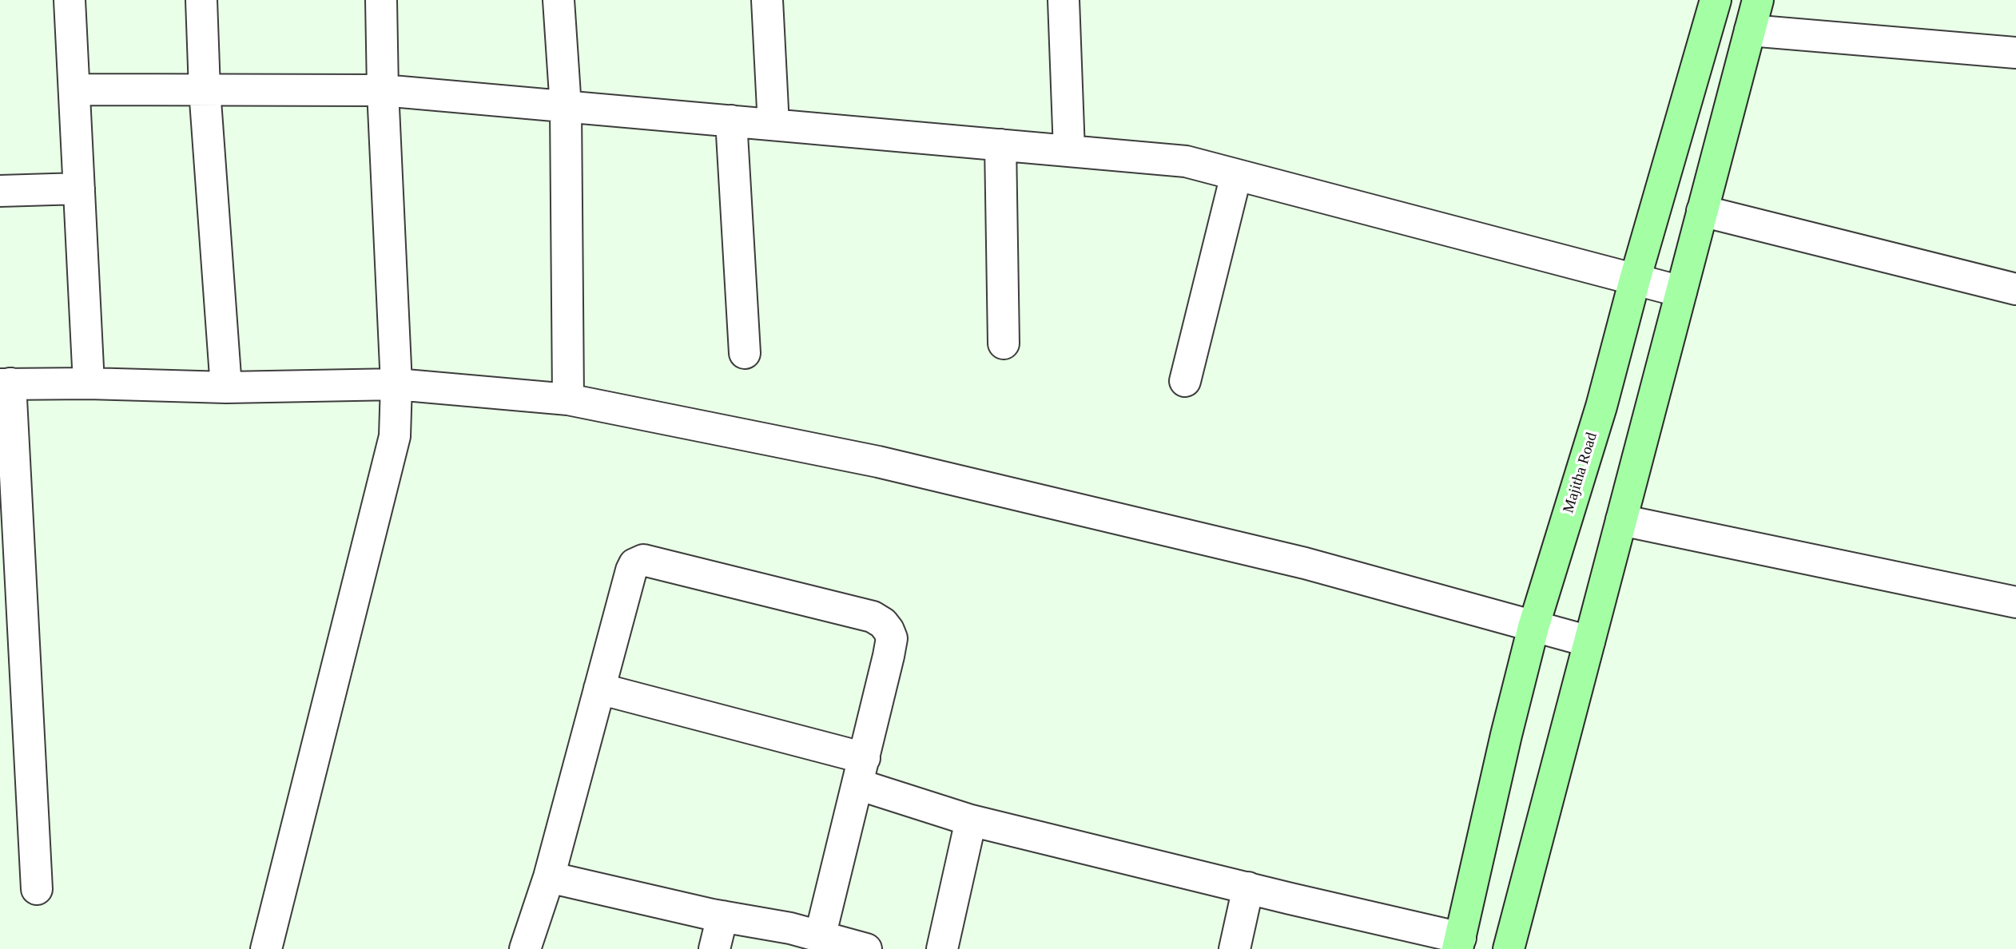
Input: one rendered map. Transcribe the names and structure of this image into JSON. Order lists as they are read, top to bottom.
{
  "streets": {
    "main road": ["Majitha Road"]
  }
}
